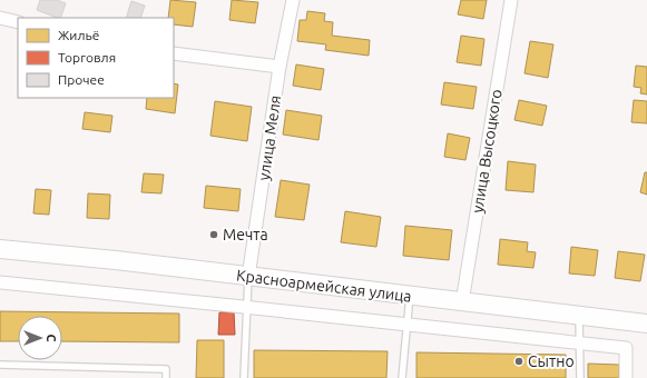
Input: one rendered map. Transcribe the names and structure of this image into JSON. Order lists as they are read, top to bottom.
{
  "streets": {
    "street": ["улица Меля", "улица Высоцкого", "Красноармейская улица"]
  },
  "crossings": [
    ["улица Меля", "Красноармейская улица"],
    ["улица Высоцкого", "Красноармейская улица"]
  ],
  "places": ["Мечта", "Сытно"],
  "legend": ["Жильё", "Торговля", "Прочее"],
  "north": "right"
}
